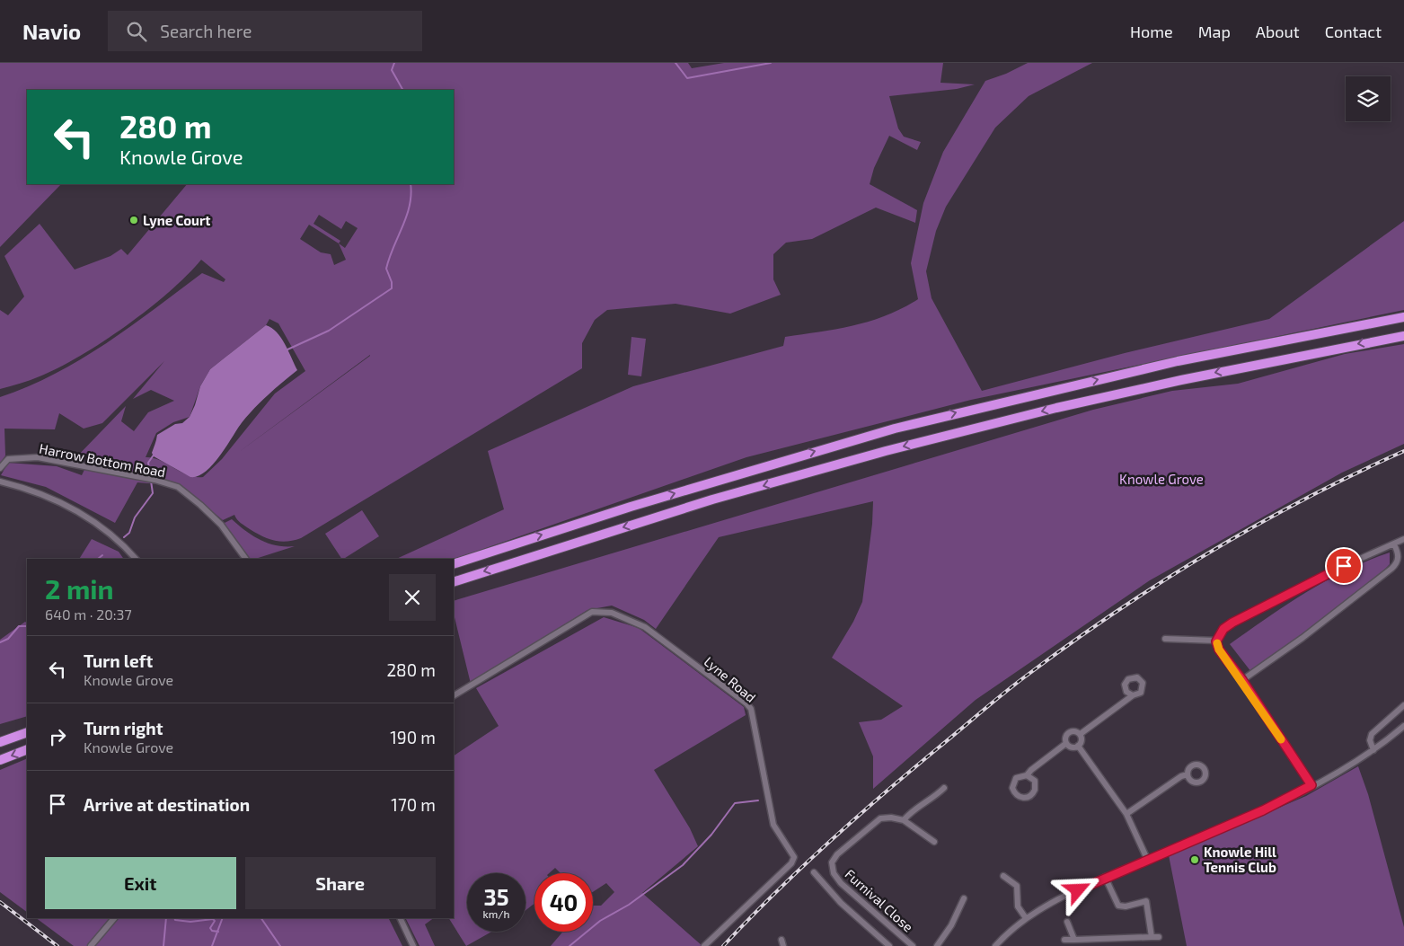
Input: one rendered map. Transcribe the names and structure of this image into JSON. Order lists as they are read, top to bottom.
{
  "streets": {
    "street": ["Harrow Bottom Road", "Lyne Road", "Furnival Close"]
  },
  "parks": ["Knowle Grove"],
  "places": ["Lyne Court", "Knowle Hill Tennis Club"],
  "page": {
    "header": "Navio",
    "search": "Search here",
    "nav": [
      "Home",
      "Map",
      "About",
      "Contact"
    ],
    "turn": ["280 m", "Knowle Grove"],
    "heading": ["2 min", "640 m · 20:37"],
    "list": [
      {
        "name": "Turn left",
        "note": "Knowle Grove",
        "value": "280 m"
      },
      {
        "name": "Turn right",
        "note": "Knowle Grove",
        "value": "190 m"
      },
      {
        "name": "Arrive at destination",
        "value": "170 m"
      }
    ],
    "buttons": ["Exit", "Share"],
    "speed": "35 km/h",
    "limit": "40"
  }
}
